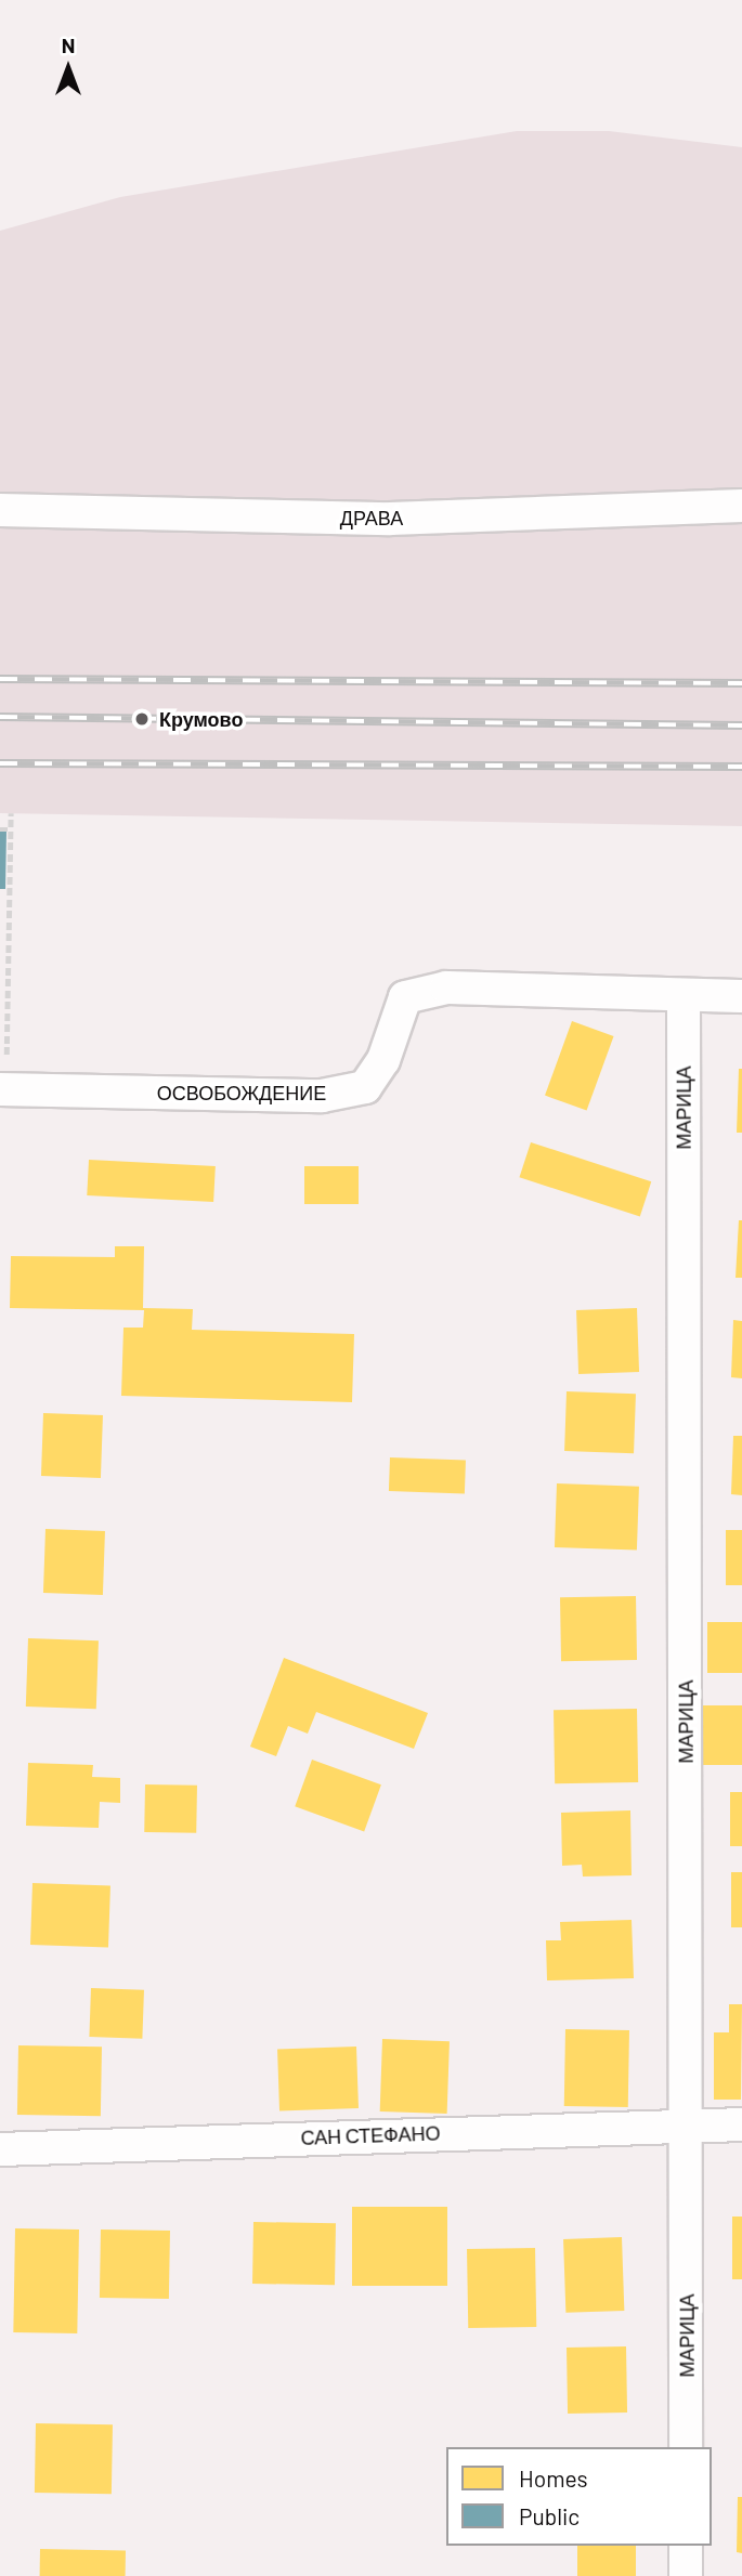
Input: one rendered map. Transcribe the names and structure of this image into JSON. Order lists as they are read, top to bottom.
{
  "streets": {
    "street": [
      "ДРАВА",
      "ОСВОБОЖДЕНИЕ",
      "МАРИЦА",
      "САН СТЕФАНО"
    ]
  },
  "crossings": [
    ["ОСВОБОЖДЕНИЕ", "МАРИЦА"],
    ["МАРИЦА", "САН СТЕФАНО"]
  ],
  "places": ["Крумово"],
  "legend": ["Homes", "Public"],
  "north": "top"
}
